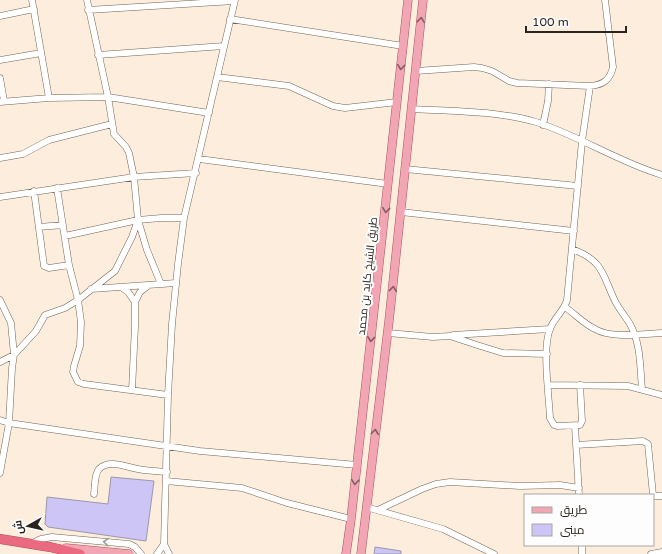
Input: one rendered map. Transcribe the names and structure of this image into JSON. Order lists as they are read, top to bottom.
{
  "streets": {
    "main road": ["طريق الشيخ كايد بن محمد"]
  },
  "legend": ["طريق", "مبنى"],
  "scale_bar": "100 m",
  "north": "left"
}
